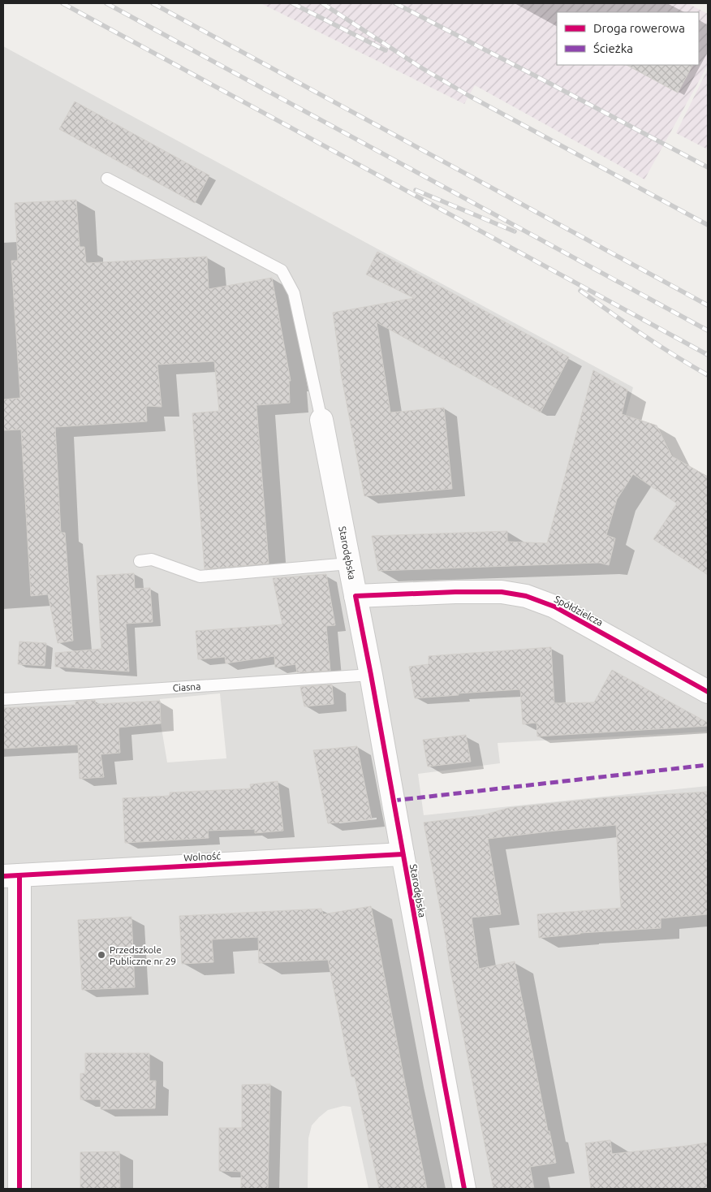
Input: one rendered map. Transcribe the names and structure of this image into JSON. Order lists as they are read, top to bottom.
{
  "streets": {
    "street": ["Starodębska", "Spółdzielcza", "Wolność"],
    "lane": ["Ciasna"]
  },
  "crossings": [
    ["Starodębska", "Spółdzielcza"],
    ["Starodębska", "Ciasna"],
    ["Starodębska", "Wolność"]
  ],
  "places": ["Przedszkole Publiczne nr 29"],
  "legend": ["Droga rowerowa", "Ścieżka"]
}
